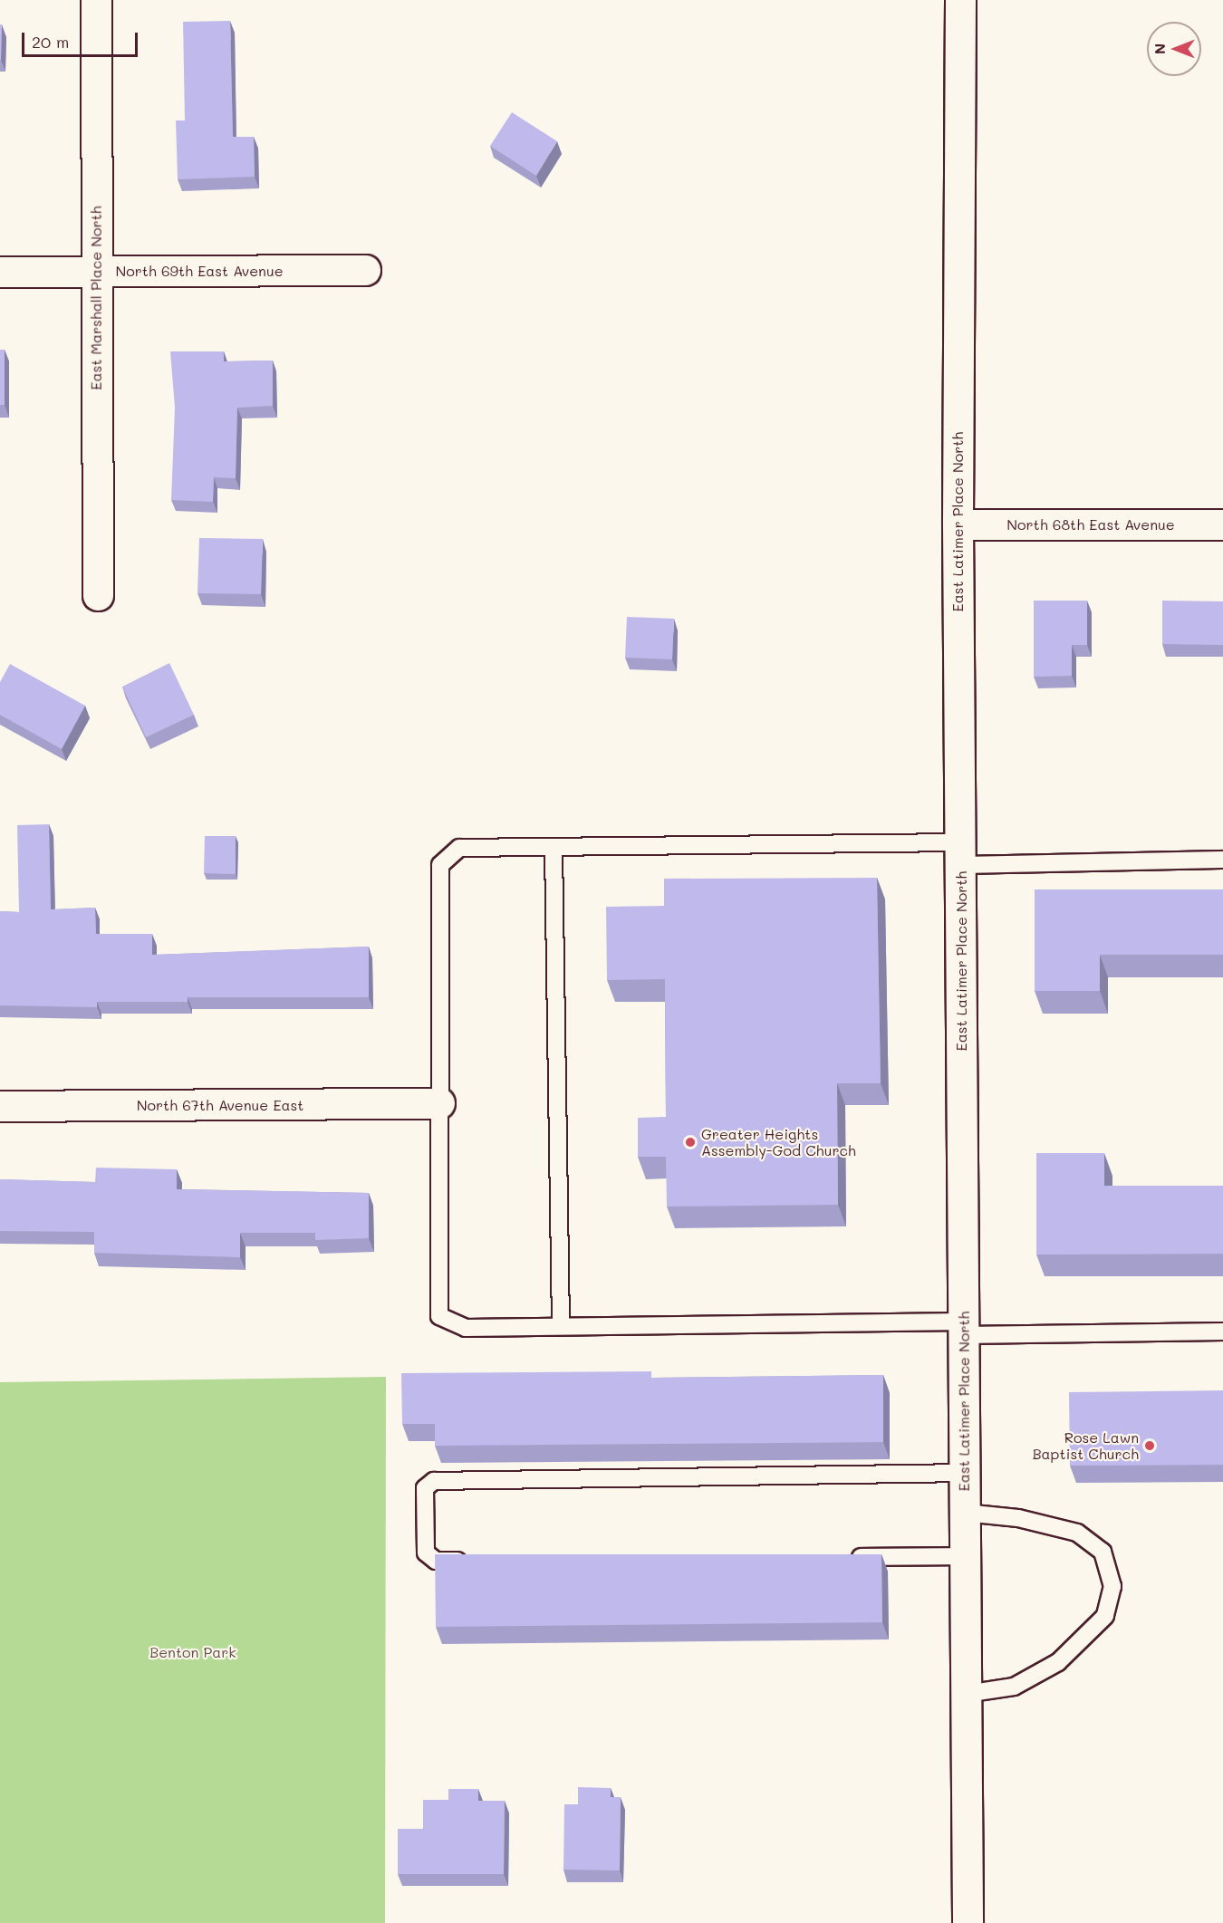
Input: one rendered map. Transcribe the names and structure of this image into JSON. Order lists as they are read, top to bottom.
{
  "streets": {
    "street": [
      "North 69th East Avenue",
      "East Marshall Place North",
      "East Latimer Place North",
      "North 68th East Avenue",
      "North 67th Avenue East"
    ]
  },
  "crossings": [
    ["North 69th East Avenue", "East Marshall Place North"],
    ["East Latimer Place North", "North 68th East Avenue"]
  ],
  "parks": ["Benton Park"],
  "places": ["Greater Heights Assembly-God Church", "Rose Lawn Baptist Church"],
  "scale_bar": "20 m",
  "north": "left"
}
